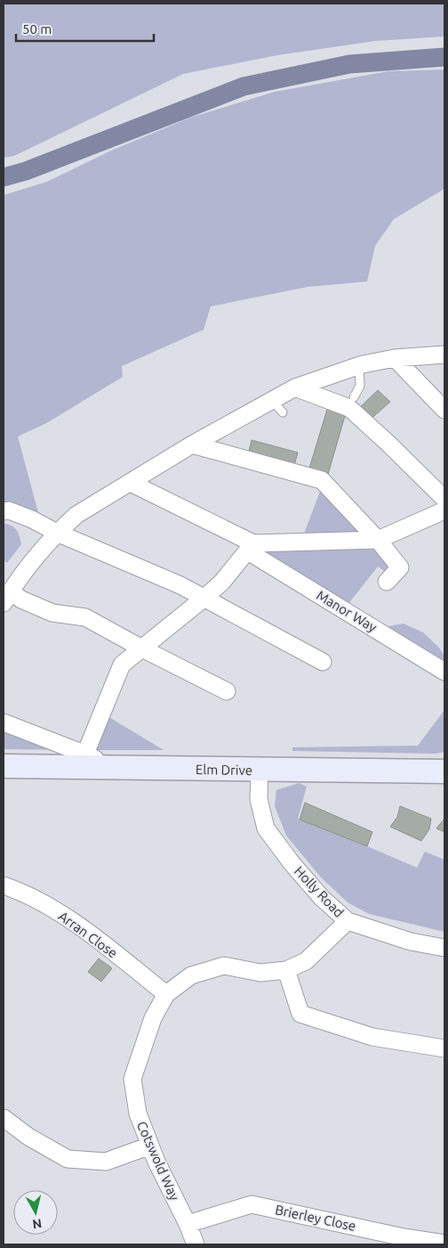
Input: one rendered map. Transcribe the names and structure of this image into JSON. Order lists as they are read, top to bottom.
{
  "streets": {
    "street": [
      "Manor Way",
      "Elm Drive",
      "Holly Road",
      "Arran Close",
      "Cotswold Way",
      "Brierley Close"
    ]
  },
  "crossings": [
    ["Elm Drive", "Holly Road"],
    ["Holly Road", "Cotswold Way"],
    ["Arran Close", "Cotswold Way"],
    ["Cotswold Way", "Brierley Close"]
  ],
  "scale_bar": "50 m",
  "north": "bottom"
}
